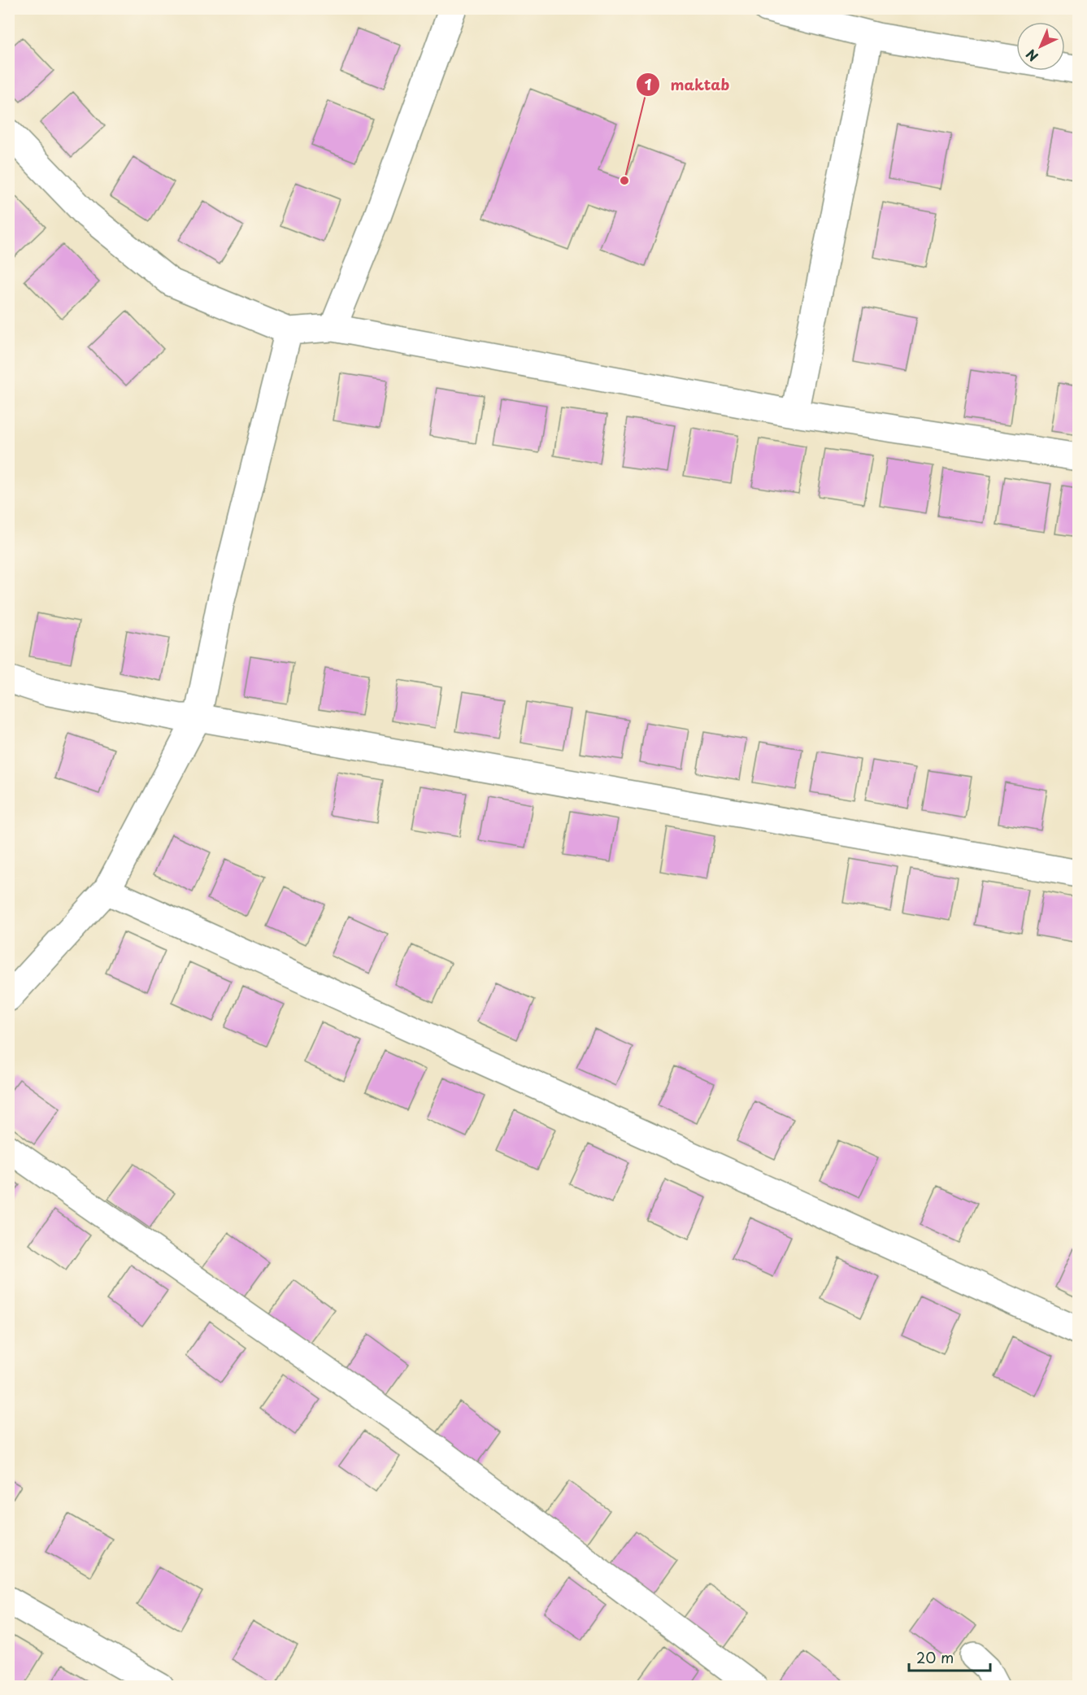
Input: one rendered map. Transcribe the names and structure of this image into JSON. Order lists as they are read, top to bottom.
{
  "places": ["maktab"],
  "scale_bar": "20 m",
  "north": "bottom left"
}
